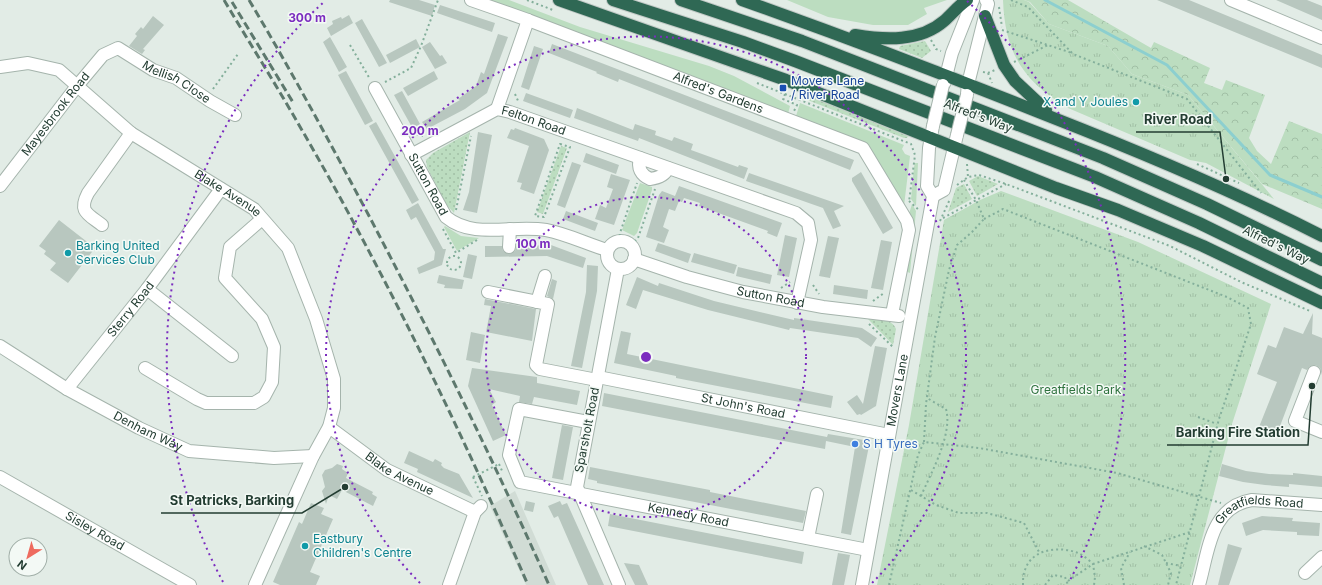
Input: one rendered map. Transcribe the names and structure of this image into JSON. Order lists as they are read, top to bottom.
{
  "streets": {
    "highway": ["Alfred's Way"],
    "street": [
      "Mellish Close",
      "Alfred's Gardens",
      "Mayesbrook Road",
      "Felton Road",
      "Sutton Road",
      "Blake Avenue",
      "Sterry Road",
      "Movers Lane",
      "St John's Road",
      "Sparsholt Road",
      "Denham Way",
      "Kennedy Road",
      "Greatfields Road",
      "Sisley Road"
    ]
  },
  "crossings": [
    ["Mellish Close", "Mayesbrook Road"],
    ["Alfred's Gardens", "Sutton Road"],
    ["Mayesbrook Road", "Blake Avenue"],
    ["Felton Road", "Sutton Road"],
    ["Sutton Road", "Movers Lane"],
    ["Sutton Road", "Sparsholt Road"],
    ["Blake Avenue", "Sterry Road"],
    ["Blake Avenue", "Denham Way"],
    ["Sterry Road", "Denham Way"],
    ["Movers Lane", "St John's Road"],
    ["Movers Lane", "Kennedy Road"],
    ["St John's Road", "Sparsholt Road"],
    ["Sparsholt Road", "Kennedy Road"]
  ],
  "parks": ["Greatfields Park"],
  "places": {
    "transit": ["Movers Lane / River Road"],
    "other": [
      "X and Y Joules",
      "River Road",
      "Barking United Services Club",
      "Barking Fire Station",
      "S H Tyres",
      "St Patricks, Barking",
      "Eastbury Children's Centre"
    ]
  },
  "north": "bottom left",
  "rings": ["300 m", "200 m", "100 m"]
}
